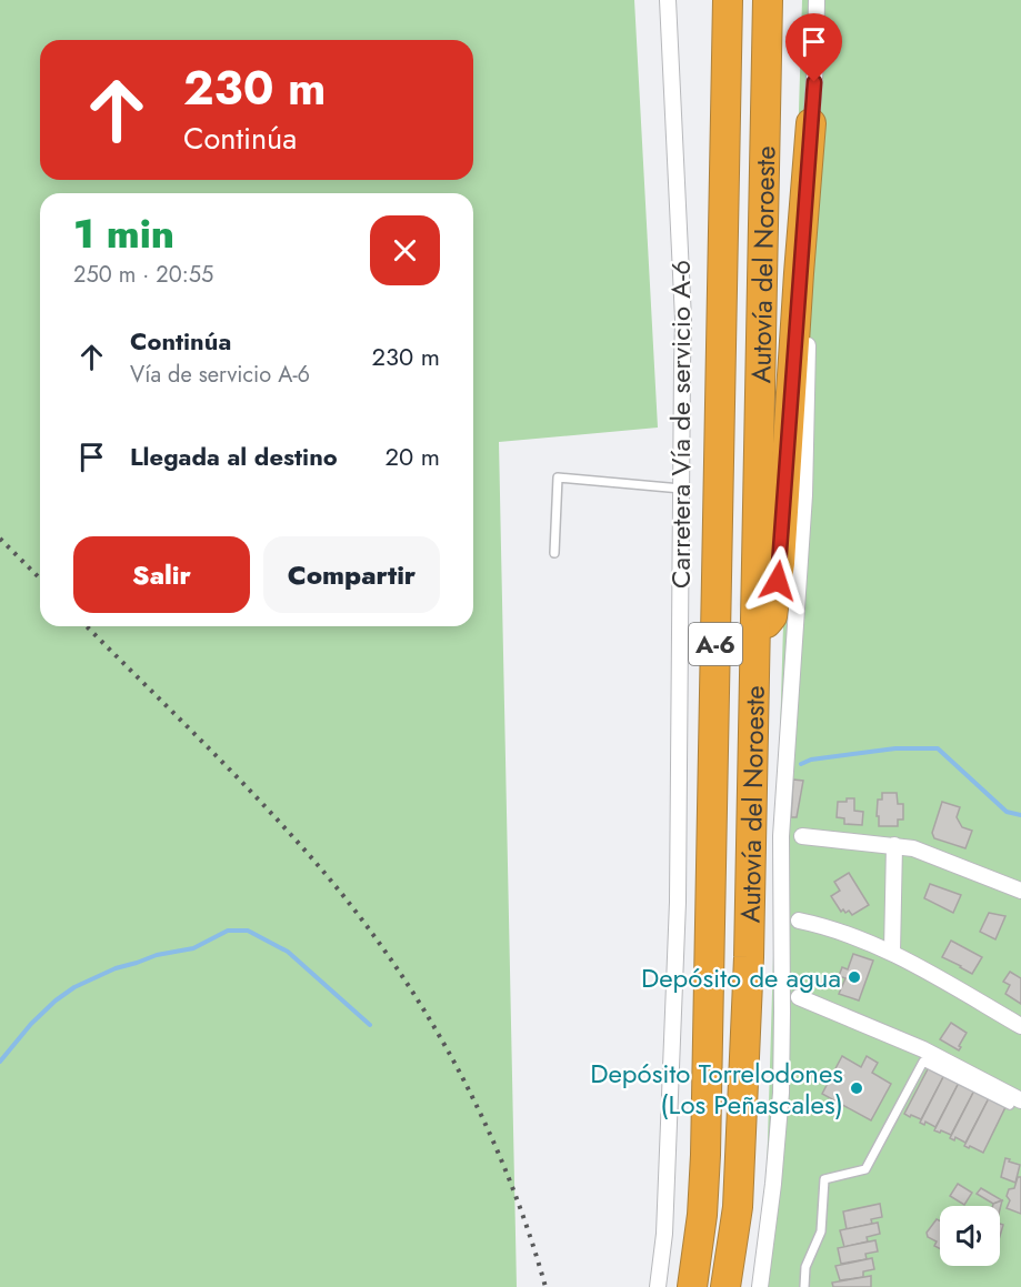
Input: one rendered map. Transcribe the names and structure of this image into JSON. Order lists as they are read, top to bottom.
{
  "streets": {
    "highway": ["Autovía del Noroeste", "A-6"],
    "street": ["Carretera Vía de servicio A-6"]
  },
  "places": ["Depósito de agua", "Depósito Torrelodones (Los Peñascales)"],
  "page": {
    "turn": ["230 m", "Continúa"],
    "heading": ["1 min", "250 m · 20:55"],
    "list": [
      {
        "name": "Continúa",
        "note": "Vía de servicio A-6",
        "value": "230 m"
      },
      {
        "name": "Llegada al destino",
        "value": "20 m"
      }
    ],
    "buttons": ["Salir", "Compartir"]
  }
}
